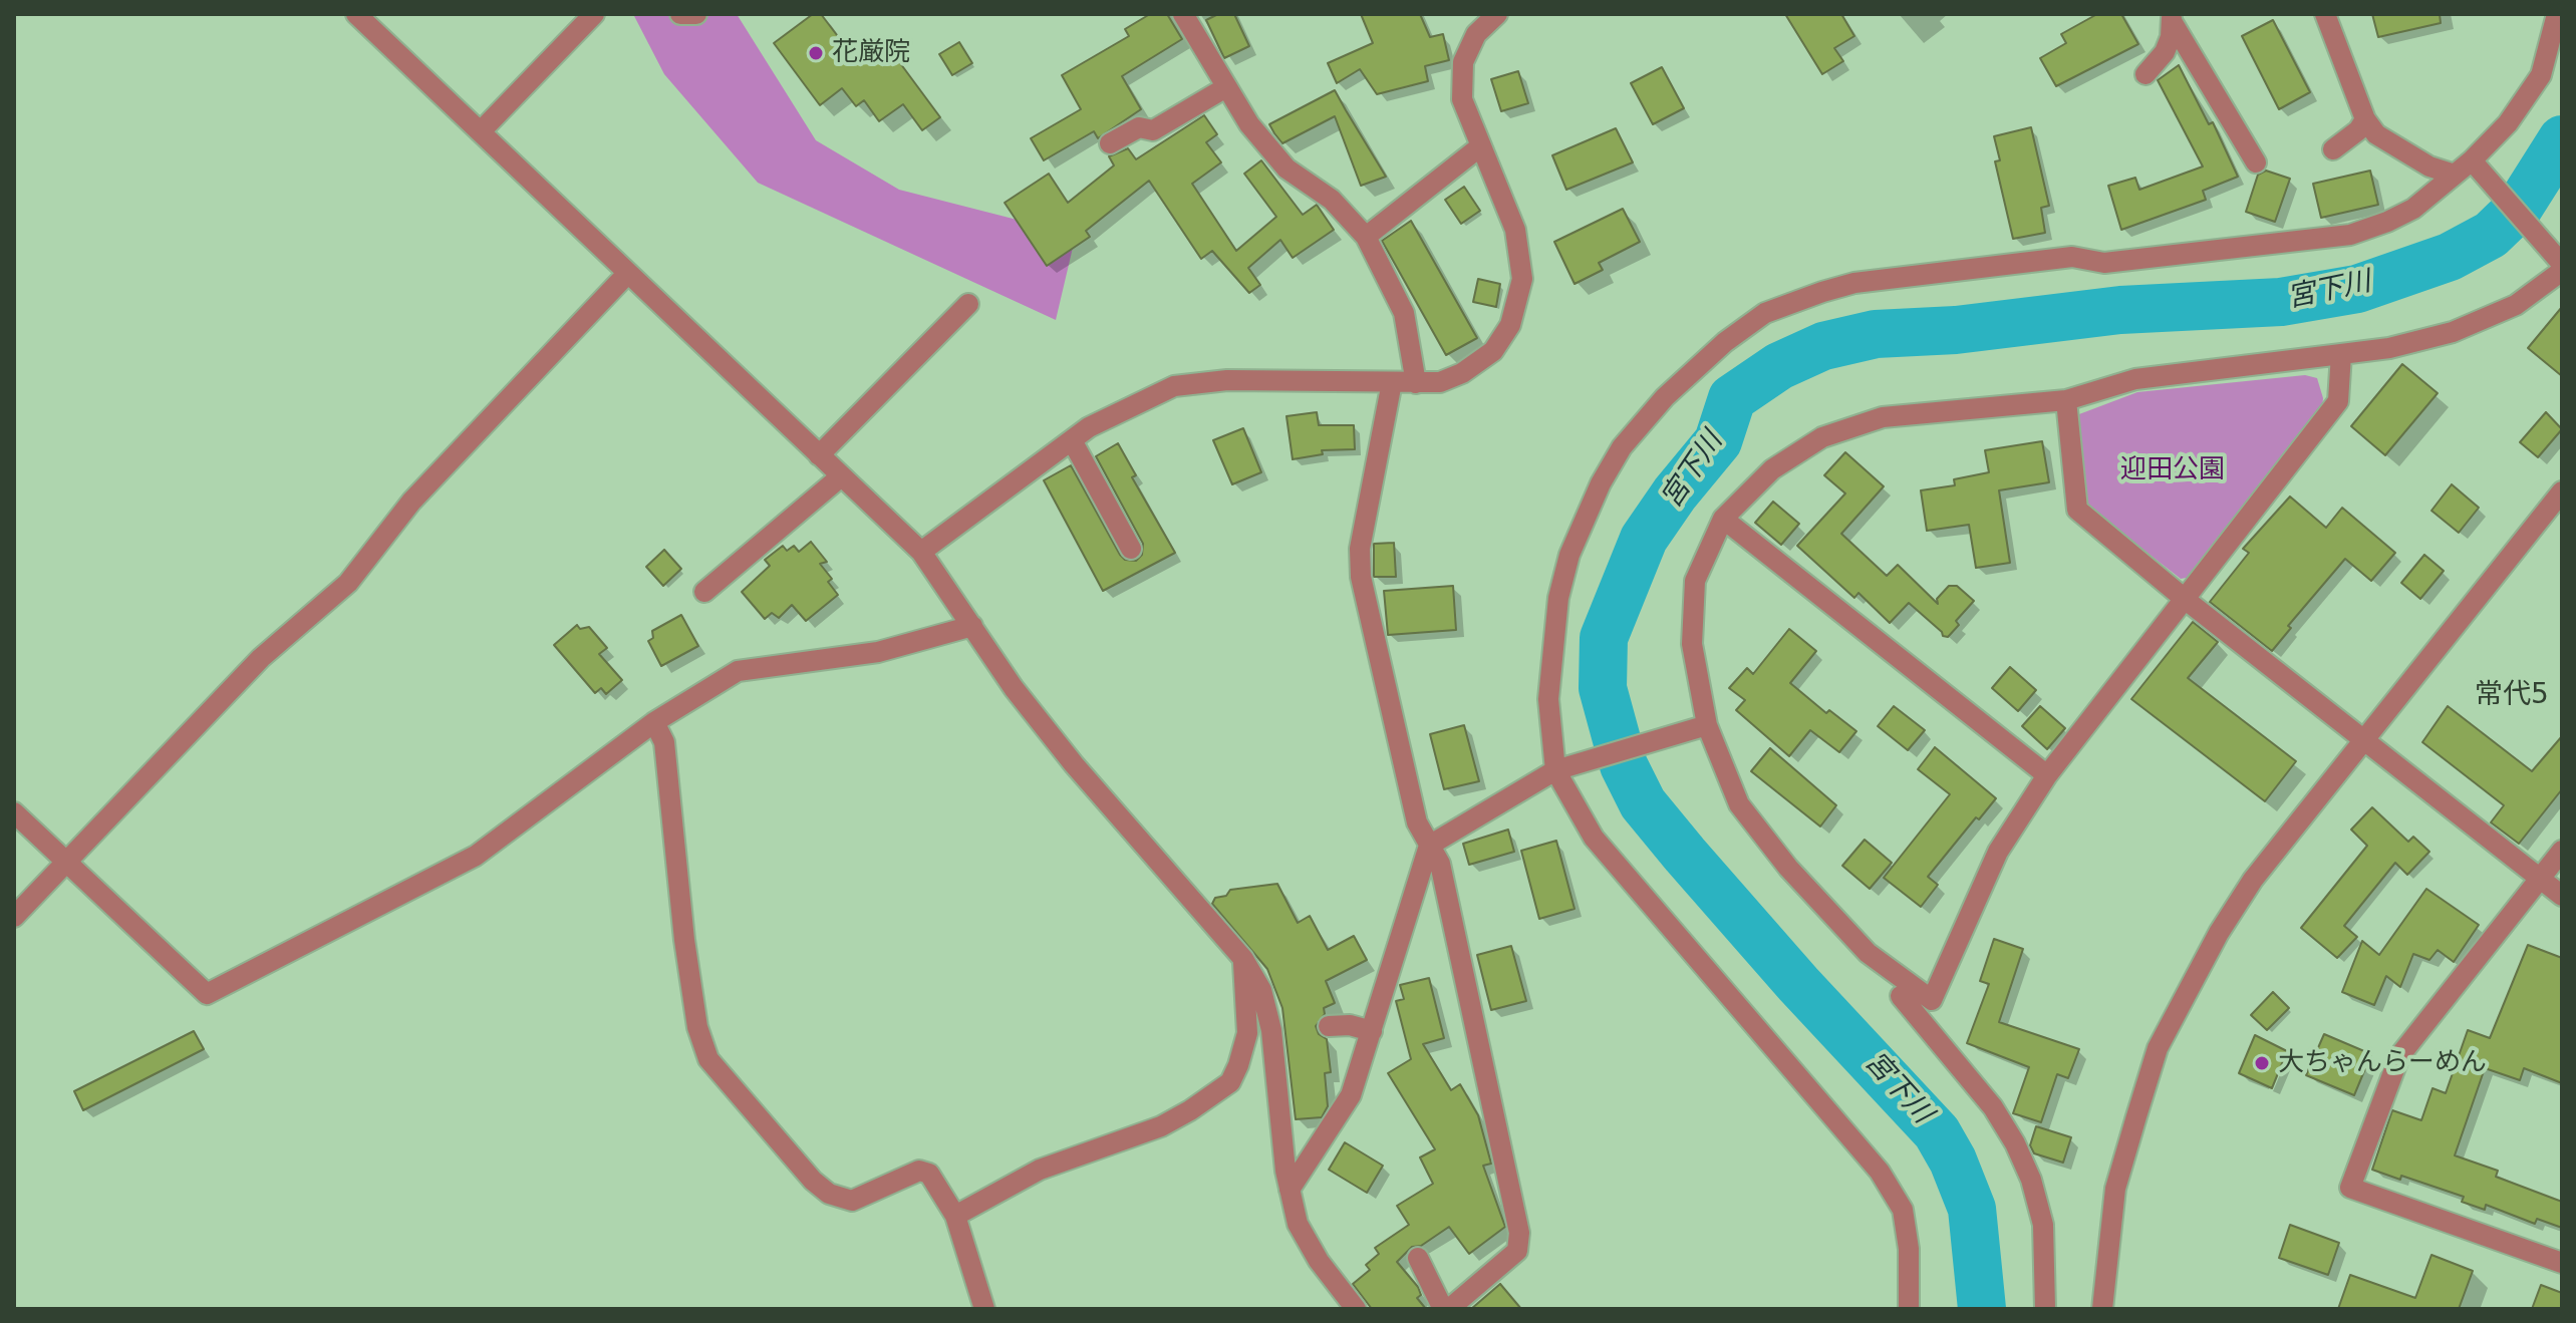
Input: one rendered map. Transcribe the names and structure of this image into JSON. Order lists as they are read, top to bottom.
{
  "districts": ["常代5"],
  "water": ["宮下川"],
  "parks": ["迎田公園"],
  "places": ["花厳院", "大ちゃんらーめん"]
}
